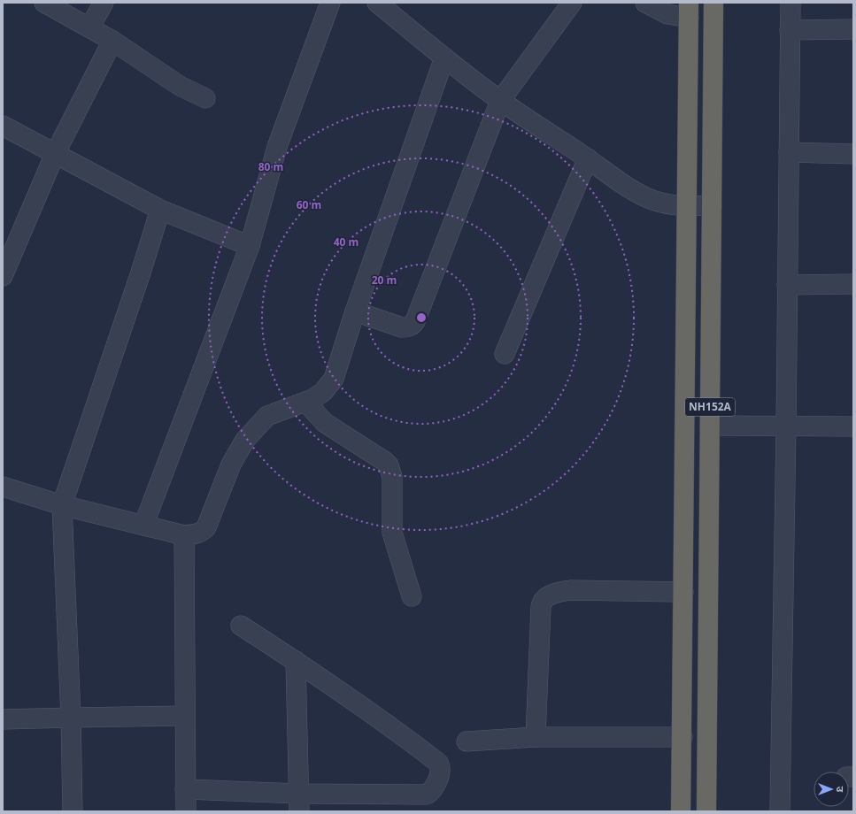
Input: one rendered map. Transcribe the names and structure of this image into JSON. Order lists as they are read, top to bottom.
{
  "streets": {
    "highway": ["NH152A"]
  },
  "north": "right",
  "rings": [
    "80 m",
    "60 m",
    "40 m",
    "20 m"
  ]
}
